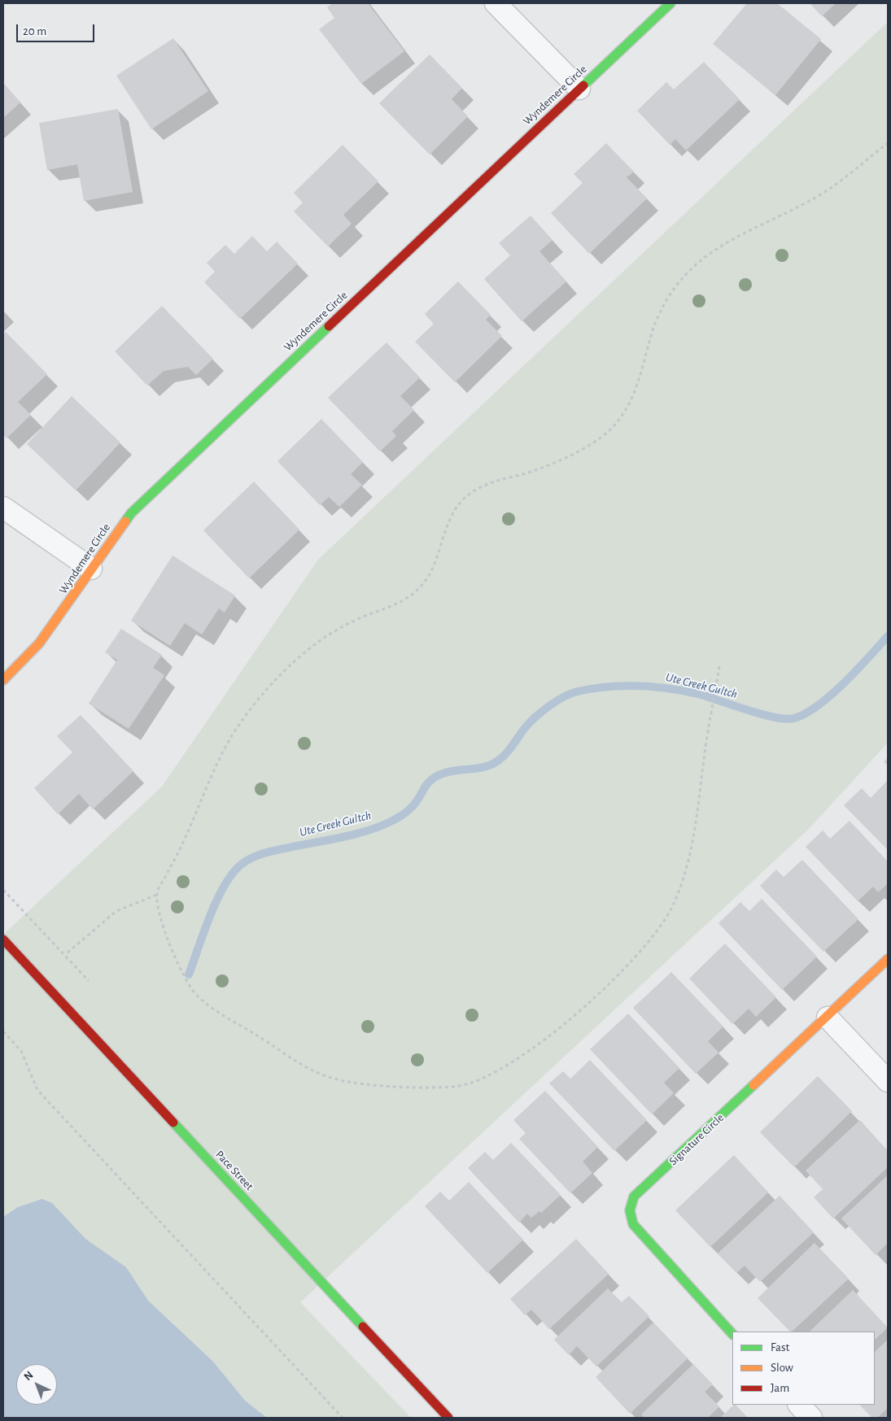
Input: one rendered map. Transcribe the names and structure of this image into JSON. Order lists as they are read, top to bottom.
{
  "streets": {
    "street": ["Wyndemere Circle", "Signature Circle", "Pace Street"]
  },
  "water": ["Ute Creek Gultch"],
  "legend": ["Fast", "Slow", "Jam"],
  "scale_bar": "20 m",
  "north": "top left"
}
